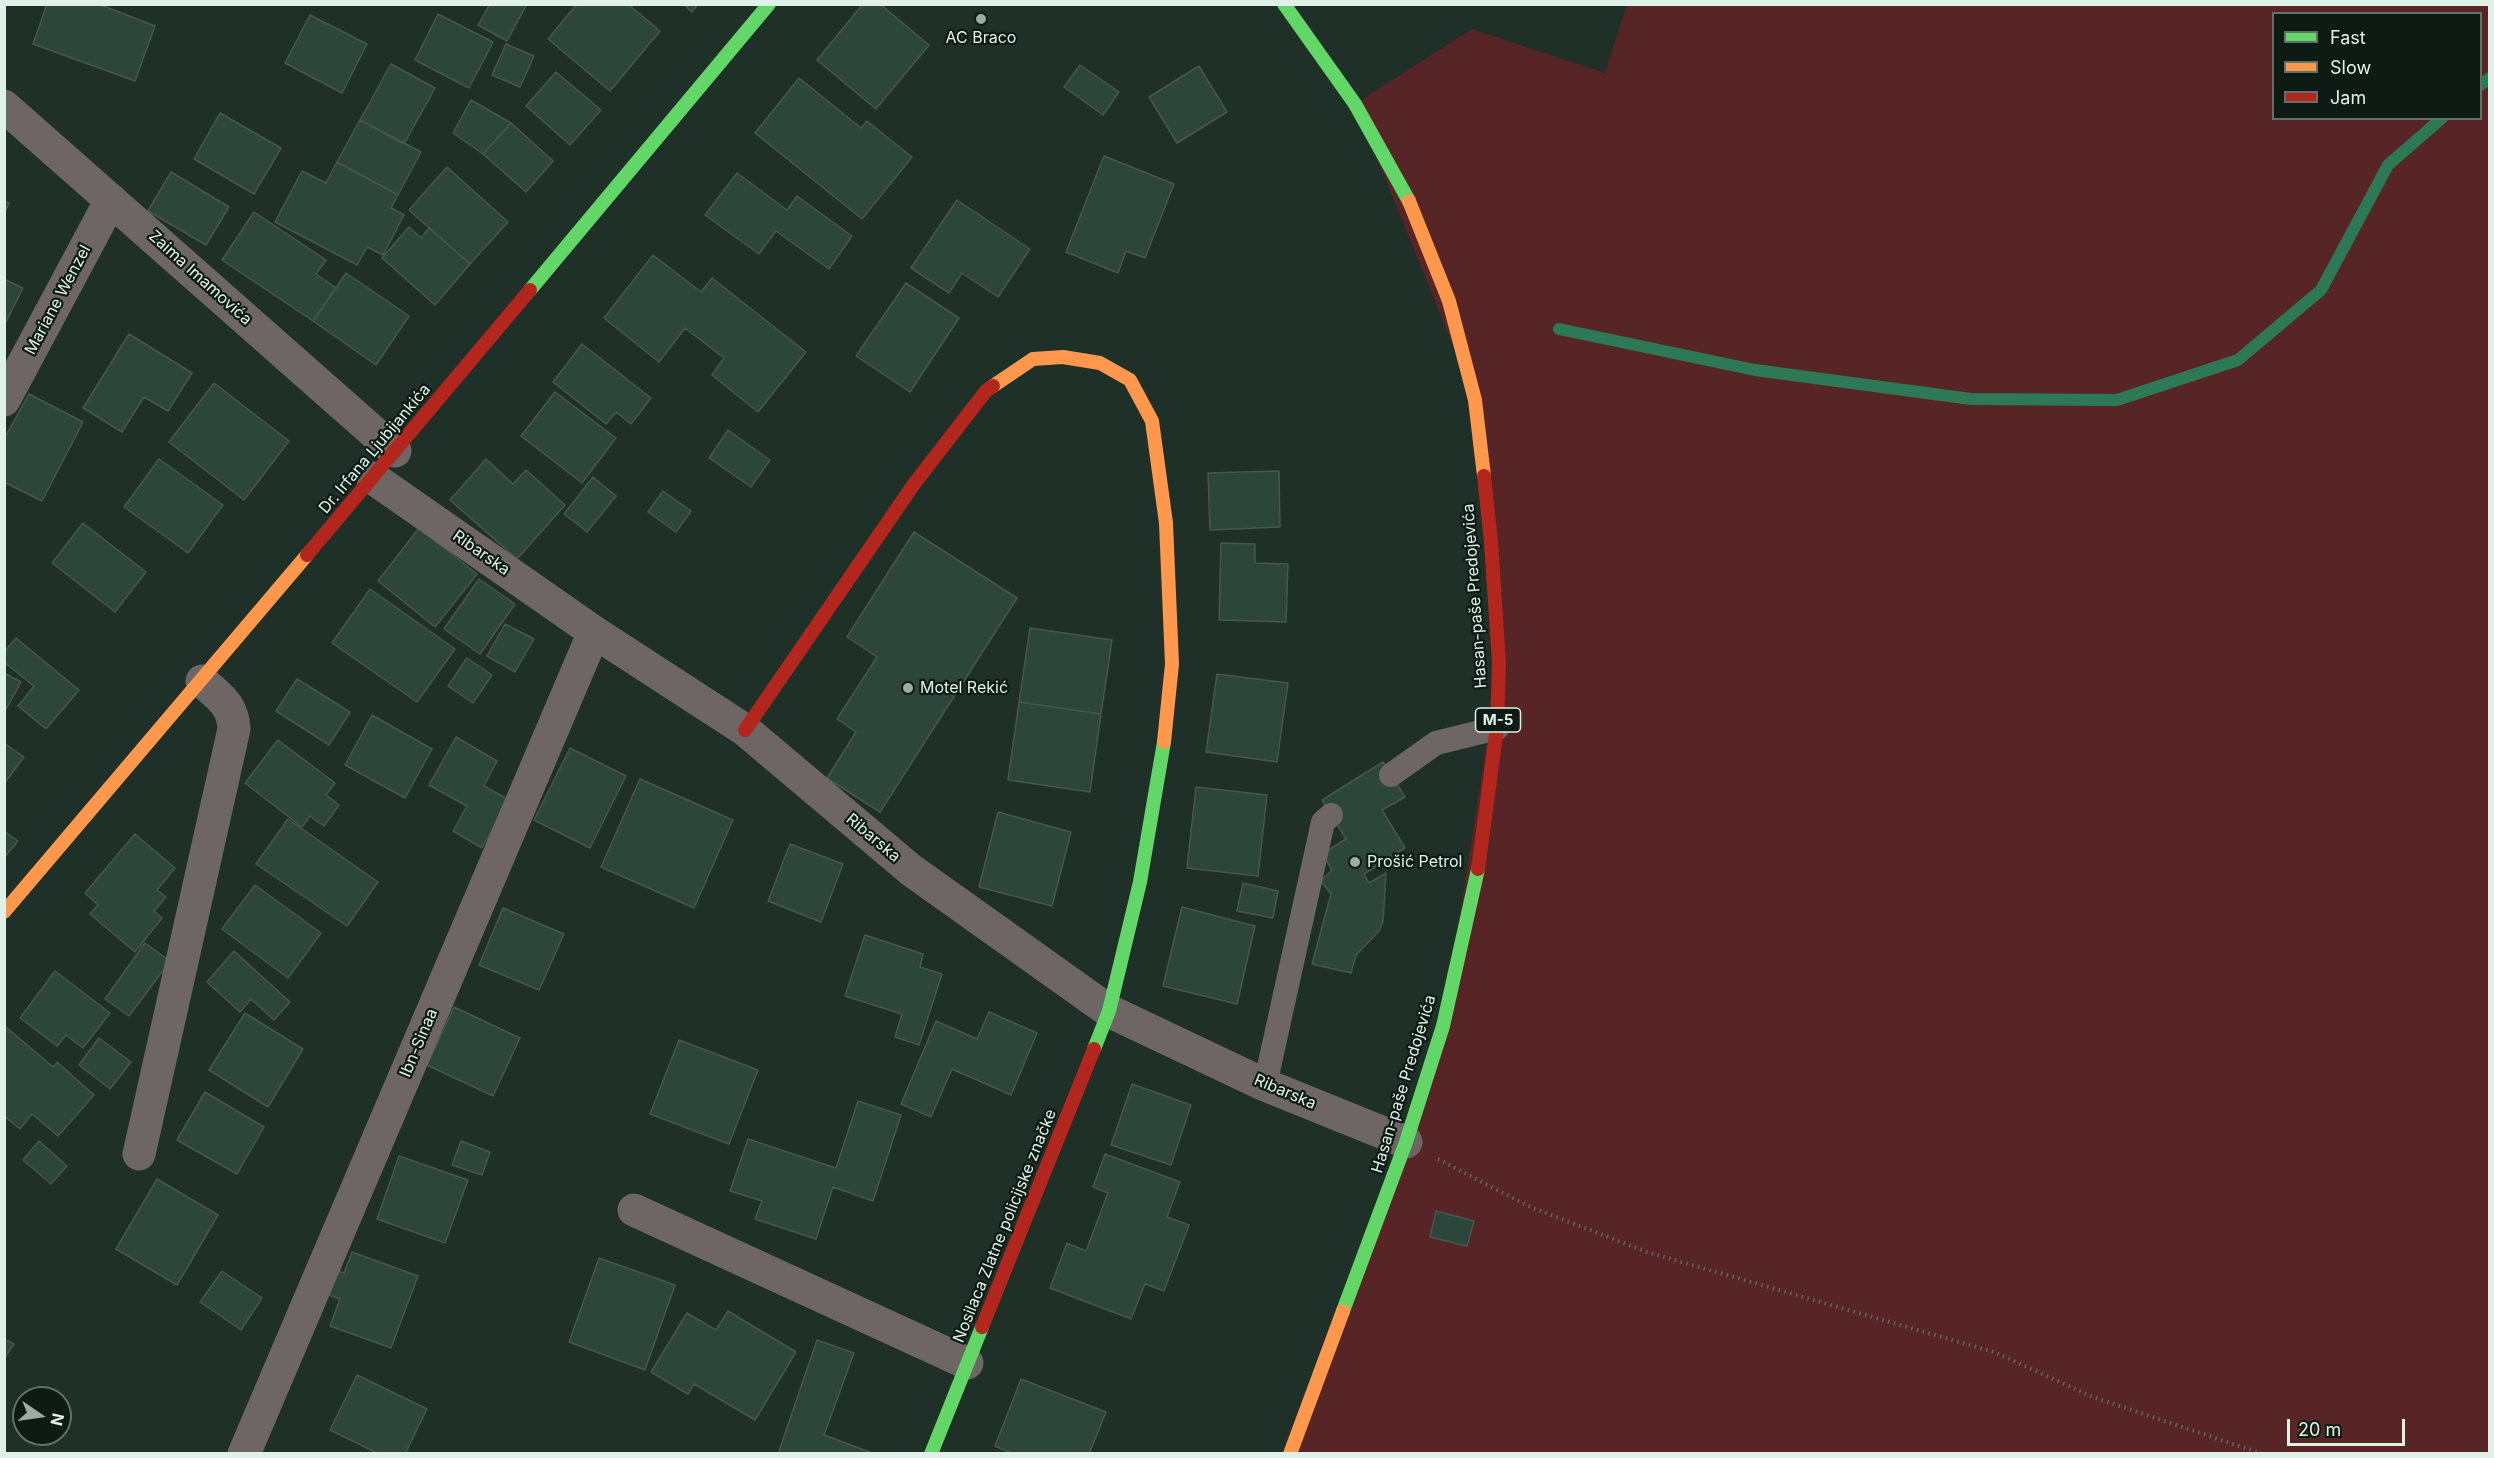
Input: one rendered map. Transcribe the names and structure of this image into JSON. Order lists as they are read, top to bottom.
{
  "streets": {
    "main road": [
      "Dr. Irfana Ljubijankića",
      "Hasan-paše Predojevića",
      "M-5",
      "Nosilaca Zlatne policijske značke"
    ],
    "street": [
      "Zaima Imamovića",
      "Mariane Wenzel",
      "Ribarska",
      "Ibn-Sinaa"
    ]
  },
  "crossings": [
    ["Zaima Imamovića", "Mariane Wenzel"],
    ["Zaima Imamovića", "Dr. Irfana Ljubijankića"],
    ["Dr. Irfana Ljubijankića", "Ribarska"],
    ["Ribarska", "Hasan-paše Predojevića"],
    ["Ribarska", "Ibn-Sinaa"],
    ["Ribarska", "Nosilaca Zlatne policijske značke"]
  ],
  "places": ["AC Braco", "Motel Rekić", "Prošić Petrol"],
  "legend": ["Fast", "Slow", "Jam"],
  "scale_bar": "20 m",
  "north": "right"
}
